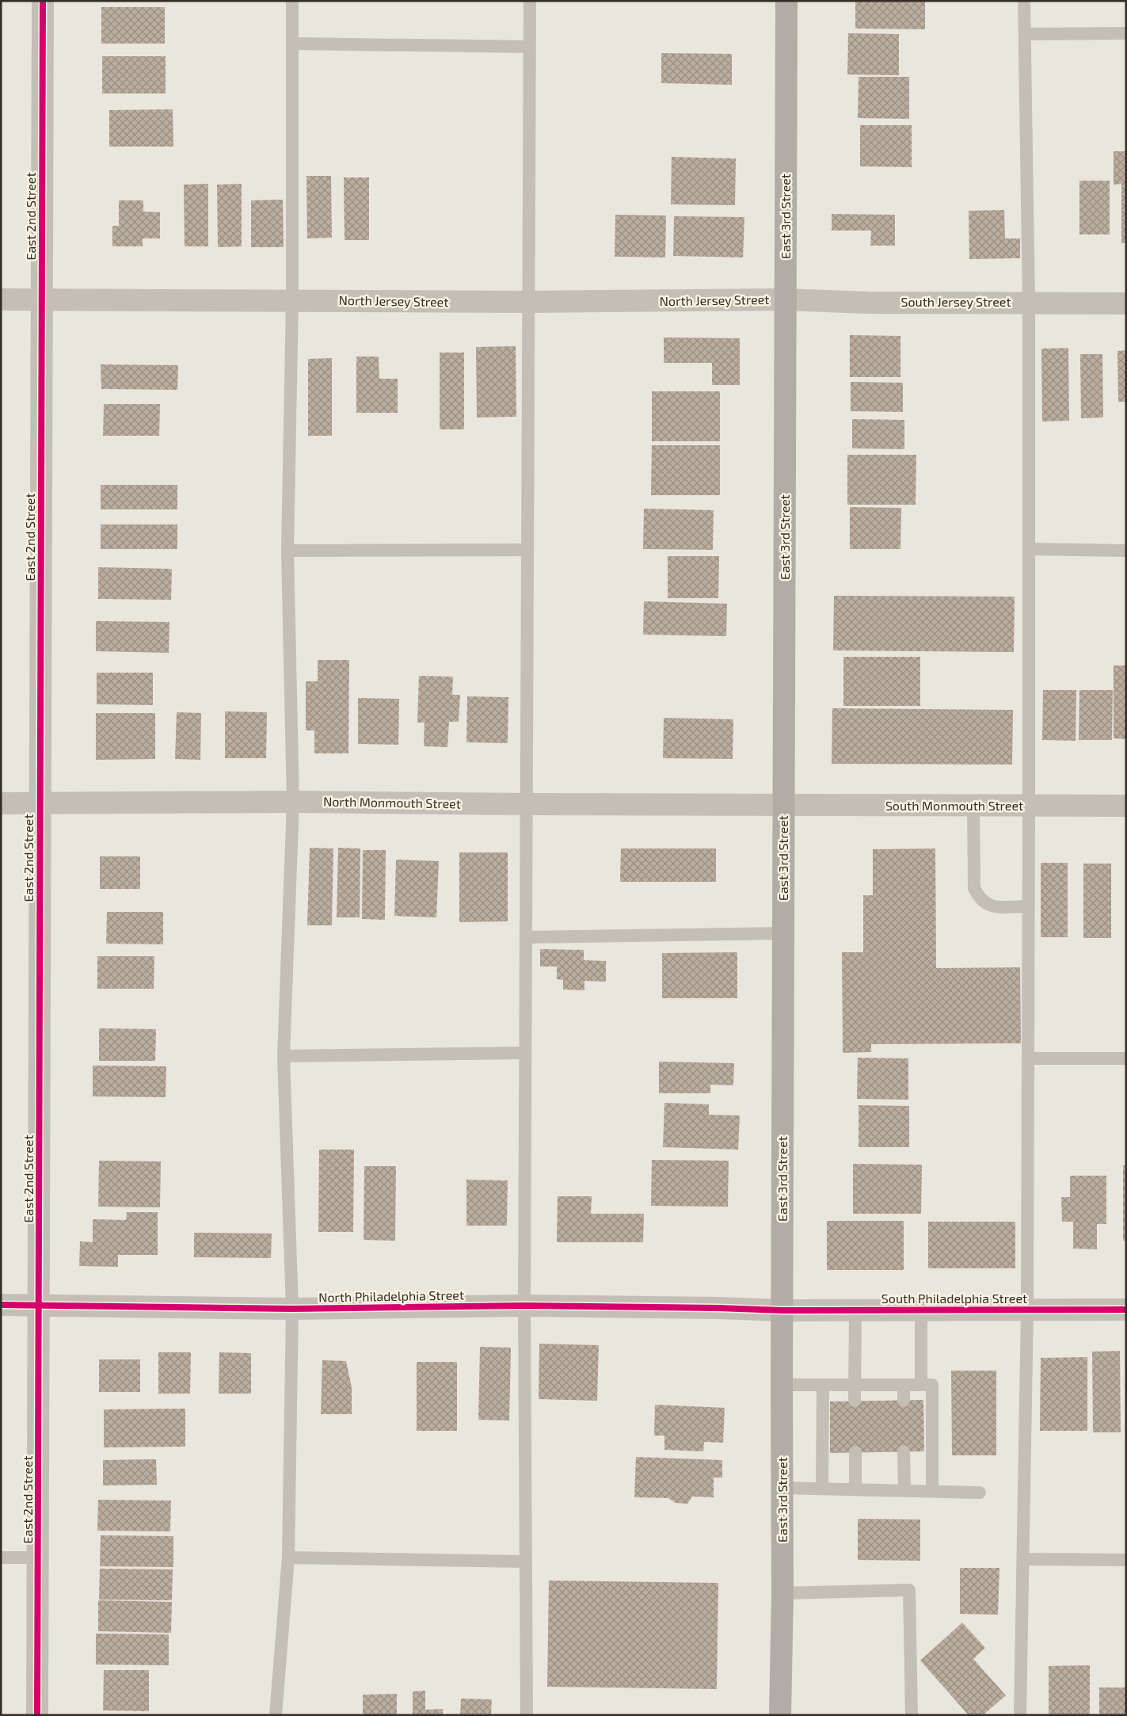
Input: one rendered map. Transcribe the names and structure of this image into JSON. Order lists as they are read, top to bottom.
{
  "streets": {
    "main road": ["East 3rd Street"],
    "street": [
      "East 2nd Street",
      "North Jersey Street",
      "South Jersey Street",
      "North Monmouth Street",
      "South Monmouth Street",
      "North Philadelphia Street",
      "South Philadelphia Street"
    ]
  },
  "crossings": [
    ["East 2nd Street", "North Jersey Street"],
    ["East 2nd Street", "North Monmouth Street"],
    ["East 2nd Street", "North Philadelphia Street"],
    ["East 3rd Street", "North Jersey Street"],
    ["East 3rd Street", "South Jersey Street"],
    ["East 3rd Street", "North Monmouth Street"],
    ["East 3rd Street", "South Monmouth Street"],
    ["East 3rd Street", "North Philadelphia Street"],
    ["East 3rd Street", "South Philadelphia Street"],
    ["North Jersey Street", "South Jersey Street"],
    ["North Monmouth Street", "South Monmouth Street"],
    ["North Philadelphia Street", "South Philadelphia Street"]
  ]
}
